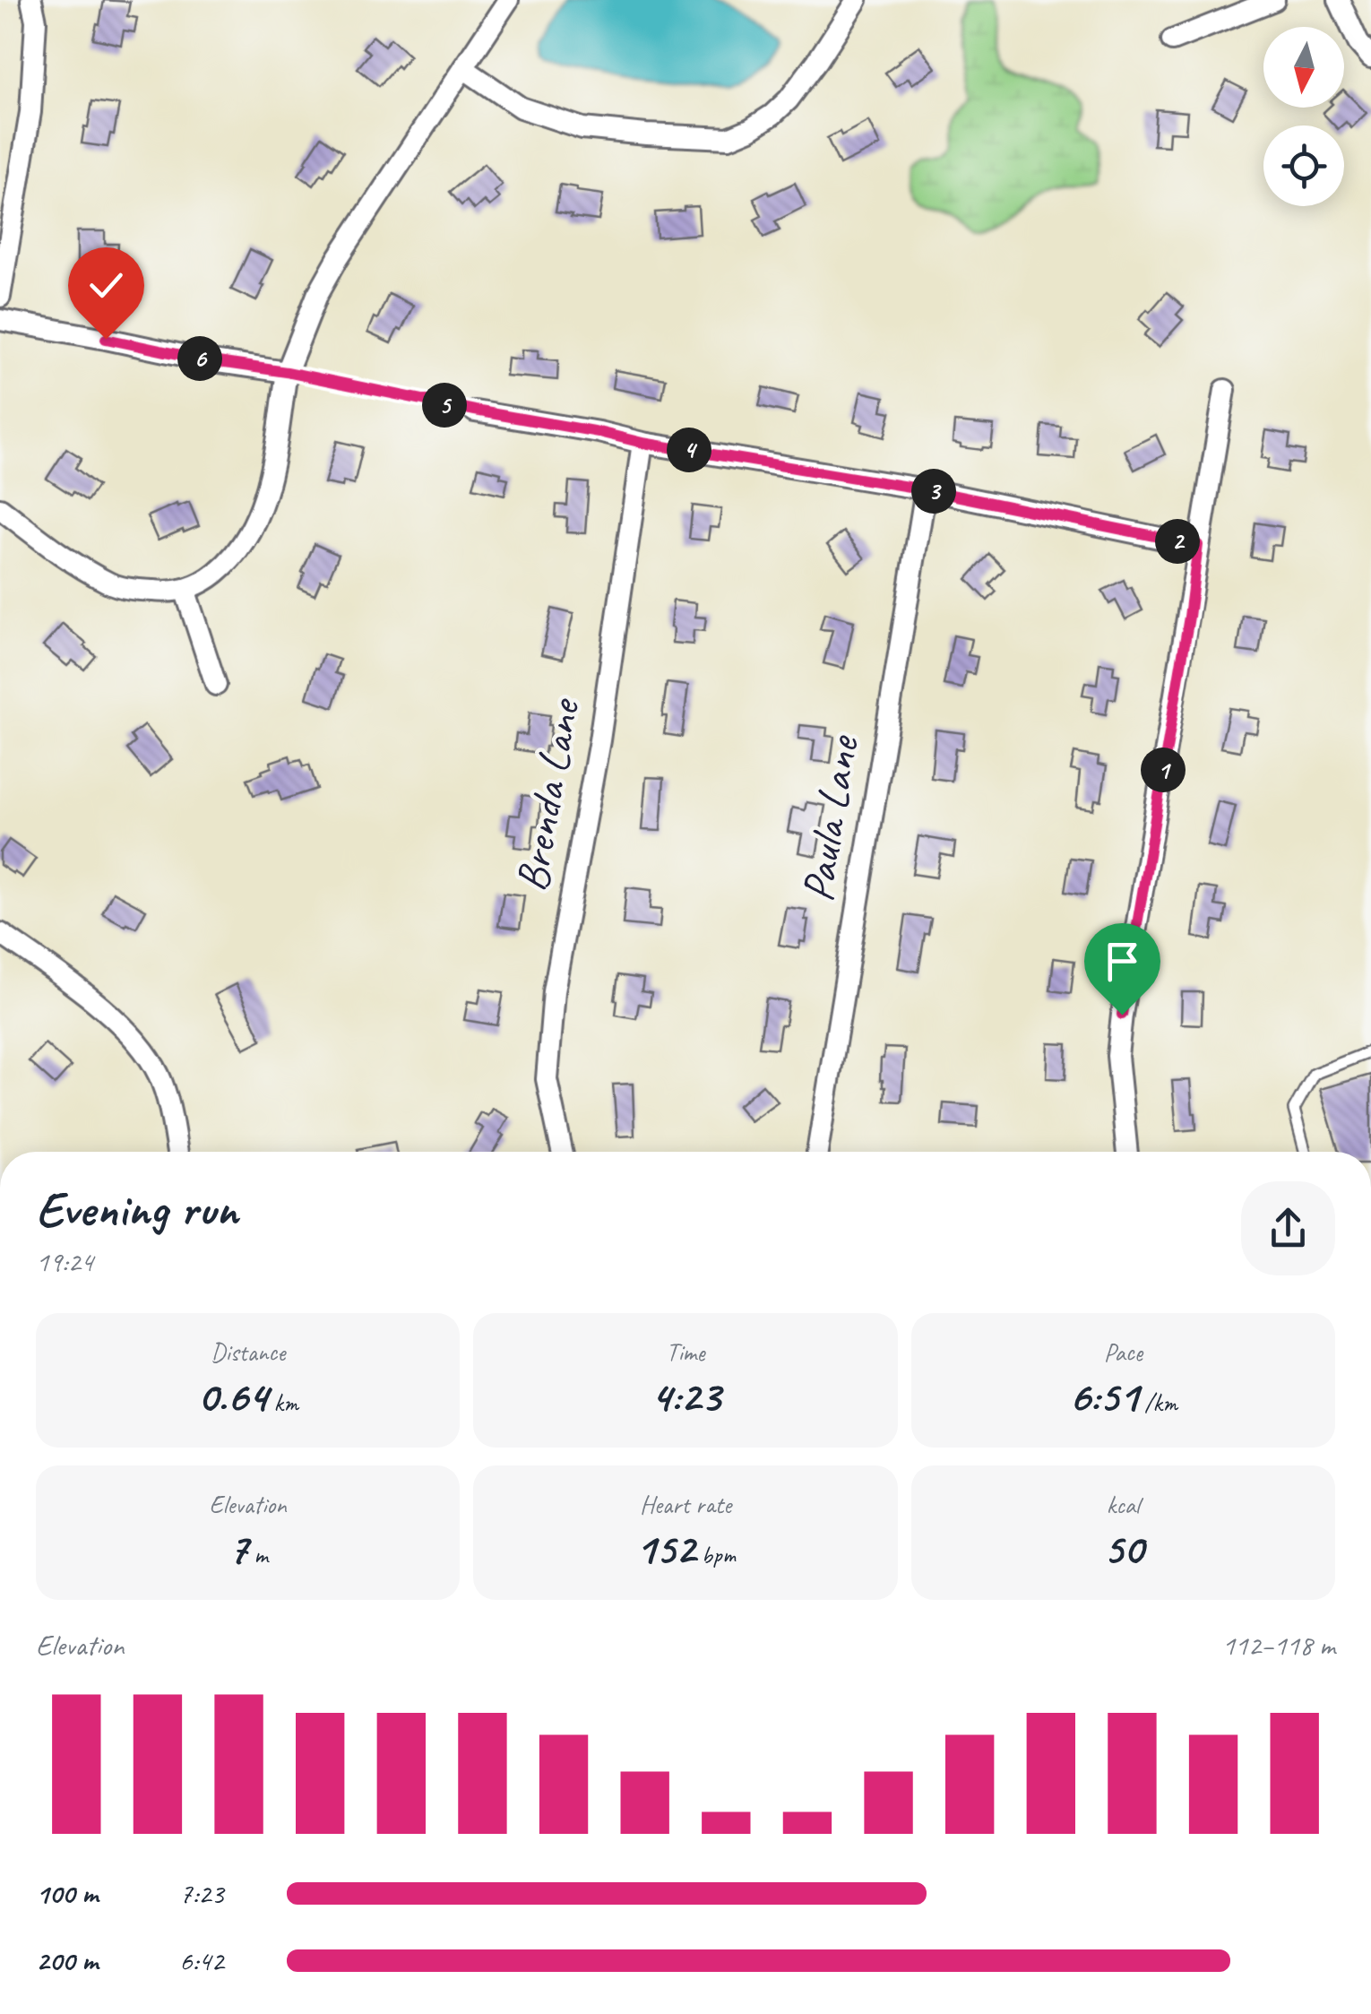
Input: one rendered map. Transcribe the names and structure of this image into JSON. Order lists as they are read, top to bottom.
{
  "streets": {
    "street": ["Brenda Lane", "Paula Lane"]
  },
  "north": "bottom",
  "page": {
    "pins": [
      "6",
      "5",
      "4",
      "3",
      "2",
      "1"
    ],
    "heading": ["Evening run", "19:24"],
    "stats": [
      ["Distance", "0.64 km"],
      ["Time", "4:23"],
      ["Pace", "6:51 /km"],
      ["Elevation", "7 m"],
      ["Heart rate", "152 bpm"],
      ["kcal", "50"]
    ],
    "chart": ["Elevation", "112–118 m"],
    "list": [
      {
        "name": "100 m",
        "note": "7:23"
      },
      {
        "name": "200 m",
        "note": "6:42"
      }
    ]
  }
}
